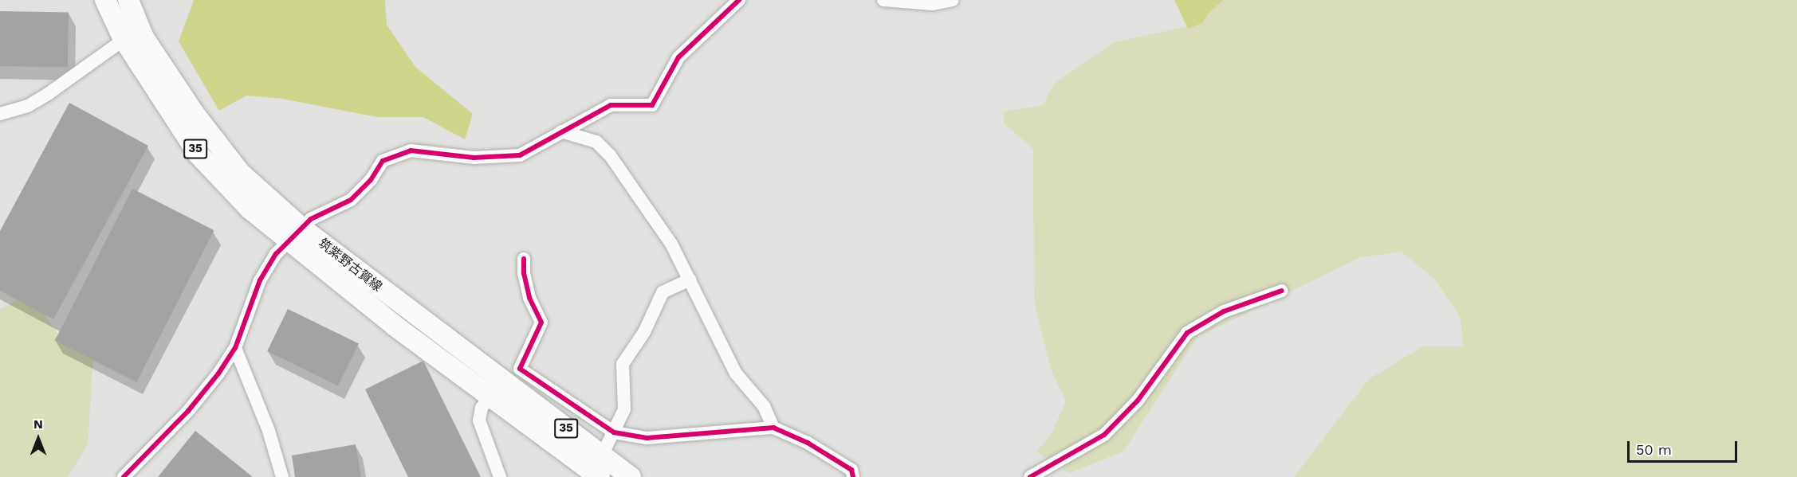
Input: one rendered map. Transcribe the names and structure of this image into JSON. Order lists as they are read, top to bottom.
{
  "streets": {
    "main road": ["35", "筑紫野古賀線"]
  },
  "scale_bar": "50 m",
  "north": "top"
}
